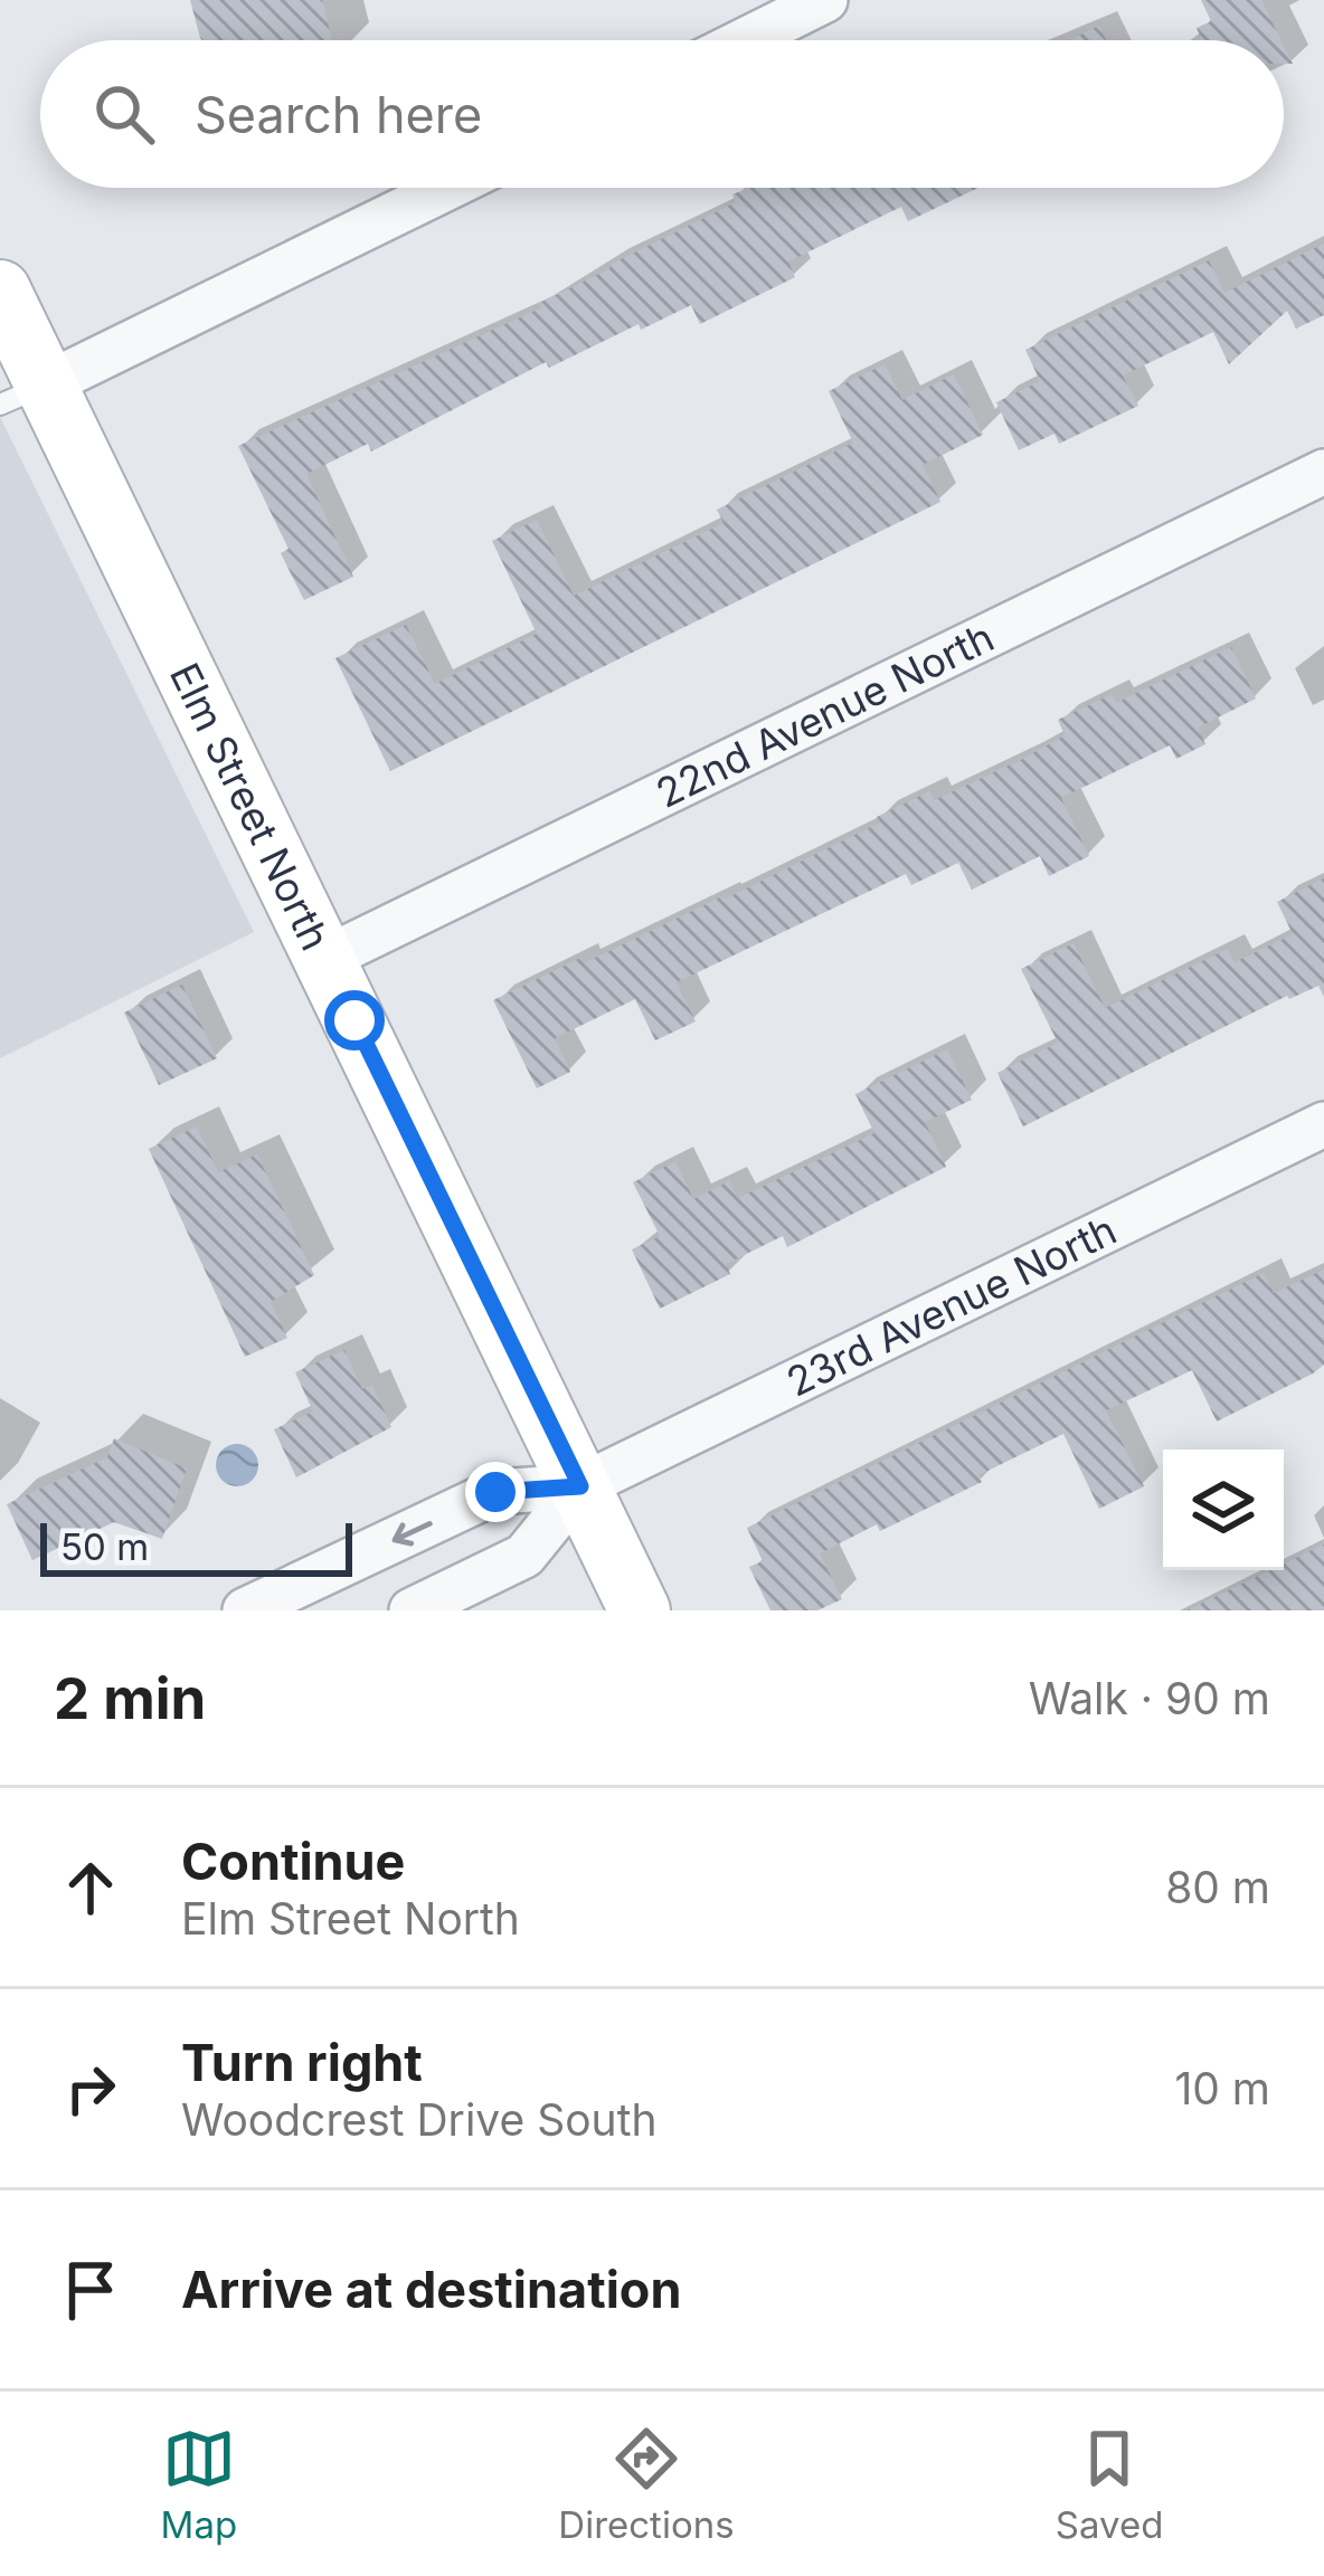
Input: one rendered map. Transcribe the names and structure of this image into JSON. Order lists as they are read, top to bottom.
{
  "streets": {
    "street": ["22nd Avenue North", "Elm Street North", "23rd Avenue North"]
  },
  "crossings": [
    ["22nd Avenue North", "Elm Street North"],
    ["Elm Street North", "23rd Avenue North"]
  ],
  "scale_bar": "50 m",
  "page": {
    "search": "Search here",
    "scale": "50 m",
    "heading": ["2 min", "Walk · 90 m"],
    "list": [
      ["Continue", "Elm Street North", "80 m"],
      ["Turn right", "Woodcrest Drive South", "10 m"],
      "Arrive at destination"
    ],
    "nav": ["Map", "Directions", "Saved"]
  }
}
